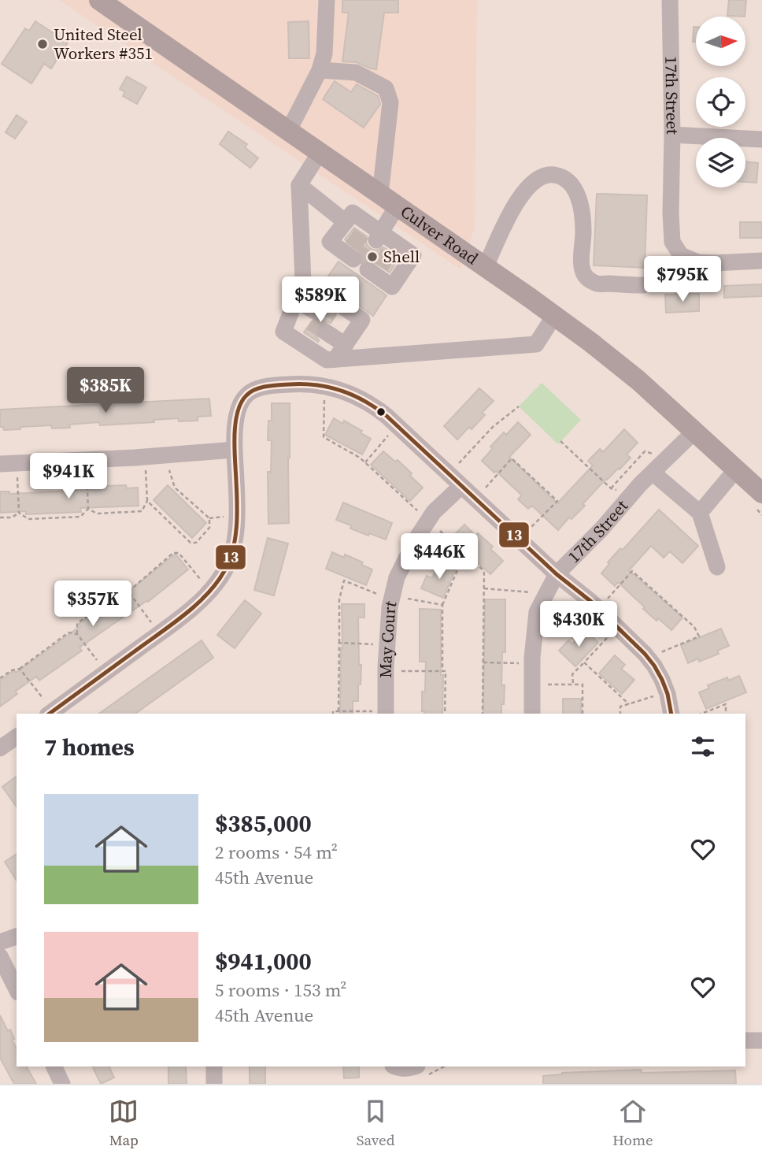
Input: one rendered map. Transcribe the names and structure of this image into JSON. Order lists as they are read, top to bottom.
{
  "streets": {
    "main road": ["Culver Road"],
    "street": ["17th Street", "May Court"]
  },
  "crossings": [
    ["17th Street", "Culver Road"]
  ],
  "places": ["United Steel Workers #351", "Shell"],
  "lines": ["transit line 13"],
  "north": "right",
  "page": {
    "price": [
      "$795K",
      "$589K",
      "$385K",
      "$941K",
      "$446K",
      "$357K",
      "$430K"
    ],
    "heading": "7 homes",
    "list": [
      {
        "name": "$385,000",
        "note": "2 rooms · 54 m² · 45th Avenue"
      },
      {
        "name": "$941,000",
        "note": "5 rooms · 153 m² · 45th Avenue"
      }
    ],
    "tabs": ["Map", "Saved", "Home"]
  }
}
